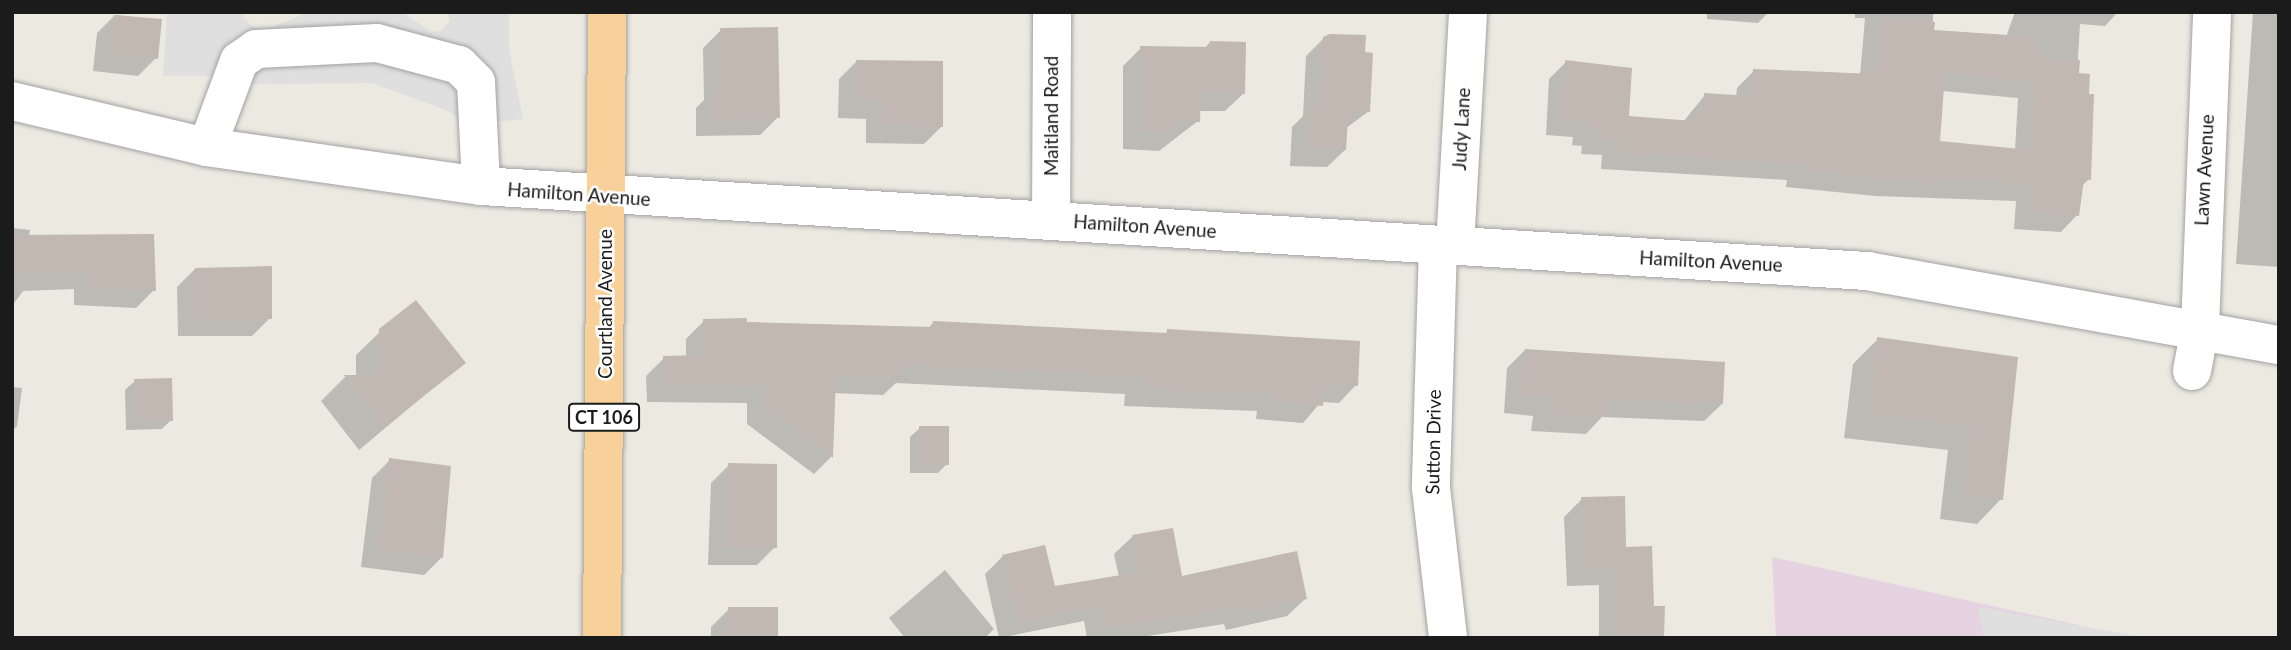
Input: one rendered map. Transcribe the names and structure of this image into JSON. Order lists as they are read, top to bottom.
{
  "streets": {
    "main road": ["Courtland Avenue", "CT 106"],
    "street": [
      "Maitland Road",
      "Judy Lane",
      "Lawn Avenue",
      "Hamilton Avenue",
      "Sutton Drive"
    ]
  },
  "crossings": [
    ["Maitland Road", "Hamilton Avenue"],
    ["Judy Lane", "Hamilton Avenue"],
    ["Judy Lane", "Sutton Drive"],
    ["Lawn Avenue", "Hamilton Avenue"],
    ["Hamilton Avenue", "Courtland Avenue"],
    ["Hamilton Avenue", "Sutton Drive"]
  ]
}
